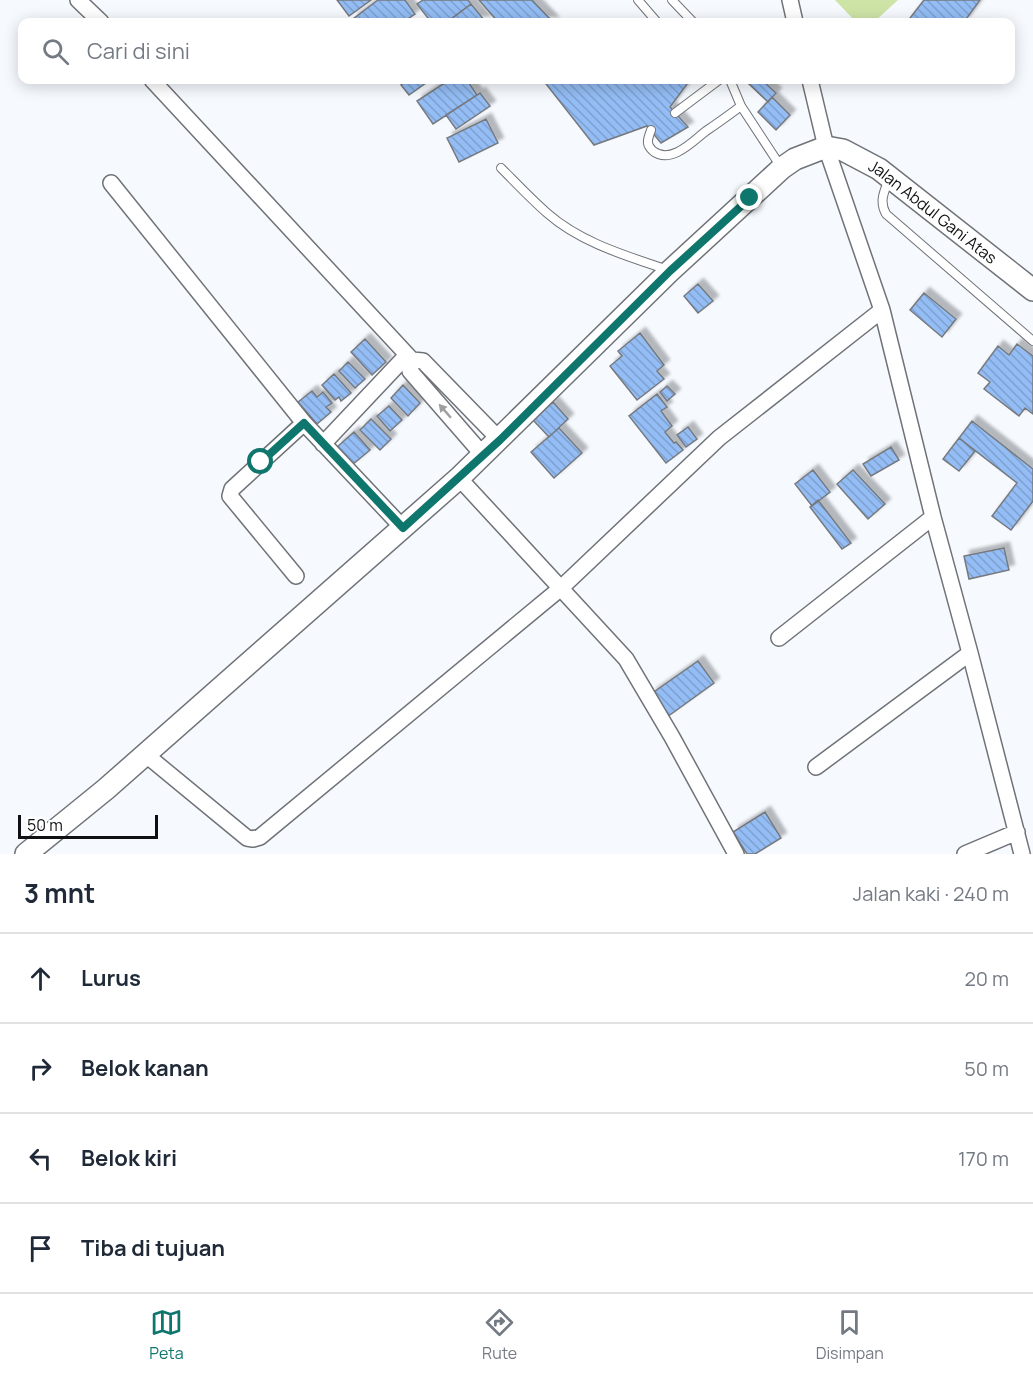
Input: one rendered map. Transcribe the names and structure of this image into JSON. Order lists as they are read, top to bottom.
{
  "streets": {
    "street": ["Jalan Abdul Gani Atas"]
  },
  "scale_bar": "50 m",
  "page": {
    "search": "Cari di sini",
    "scale": "50 m",
    "heading": ["3 mnt", "Jalan kaki · 240 m"],
    "list": [
      ["Lurus", "20 m"],
      ["Belok kanan", "50 m"],
      ["Belok kiri", "170 m"],
      "Tiba di tujuan"
    ],
    "nav": ["Peta", "Rute", "Disimpan"]
  }
}
